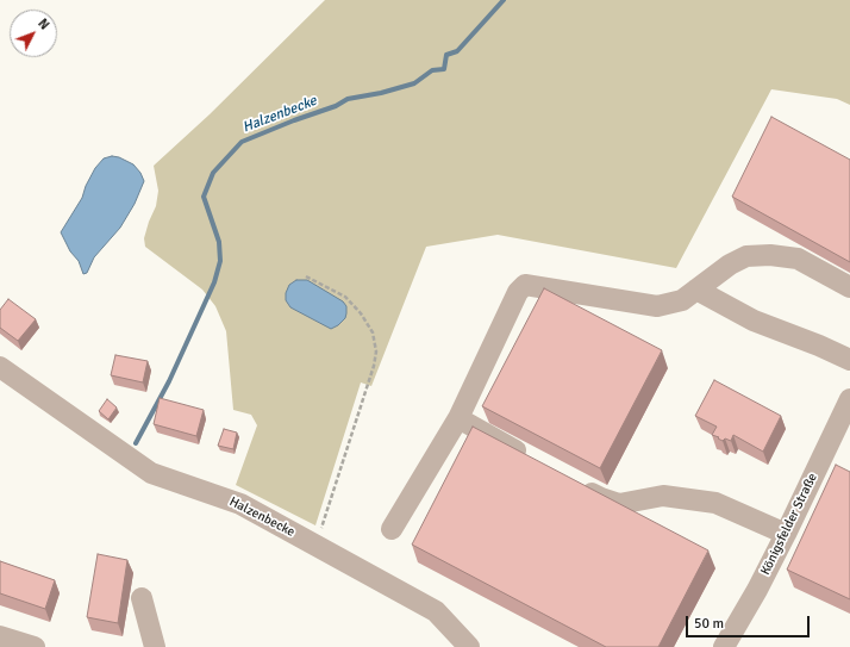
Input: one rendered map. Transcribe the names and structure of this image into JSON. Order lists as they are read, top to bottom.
{
  "streets": {
    "street": ["Halzenbecke", "Königsfelder Straße"]
  },
  "water": ["Halzenbecke"],
  "scale_bar": "50 m",
  "north": "top right"
}
